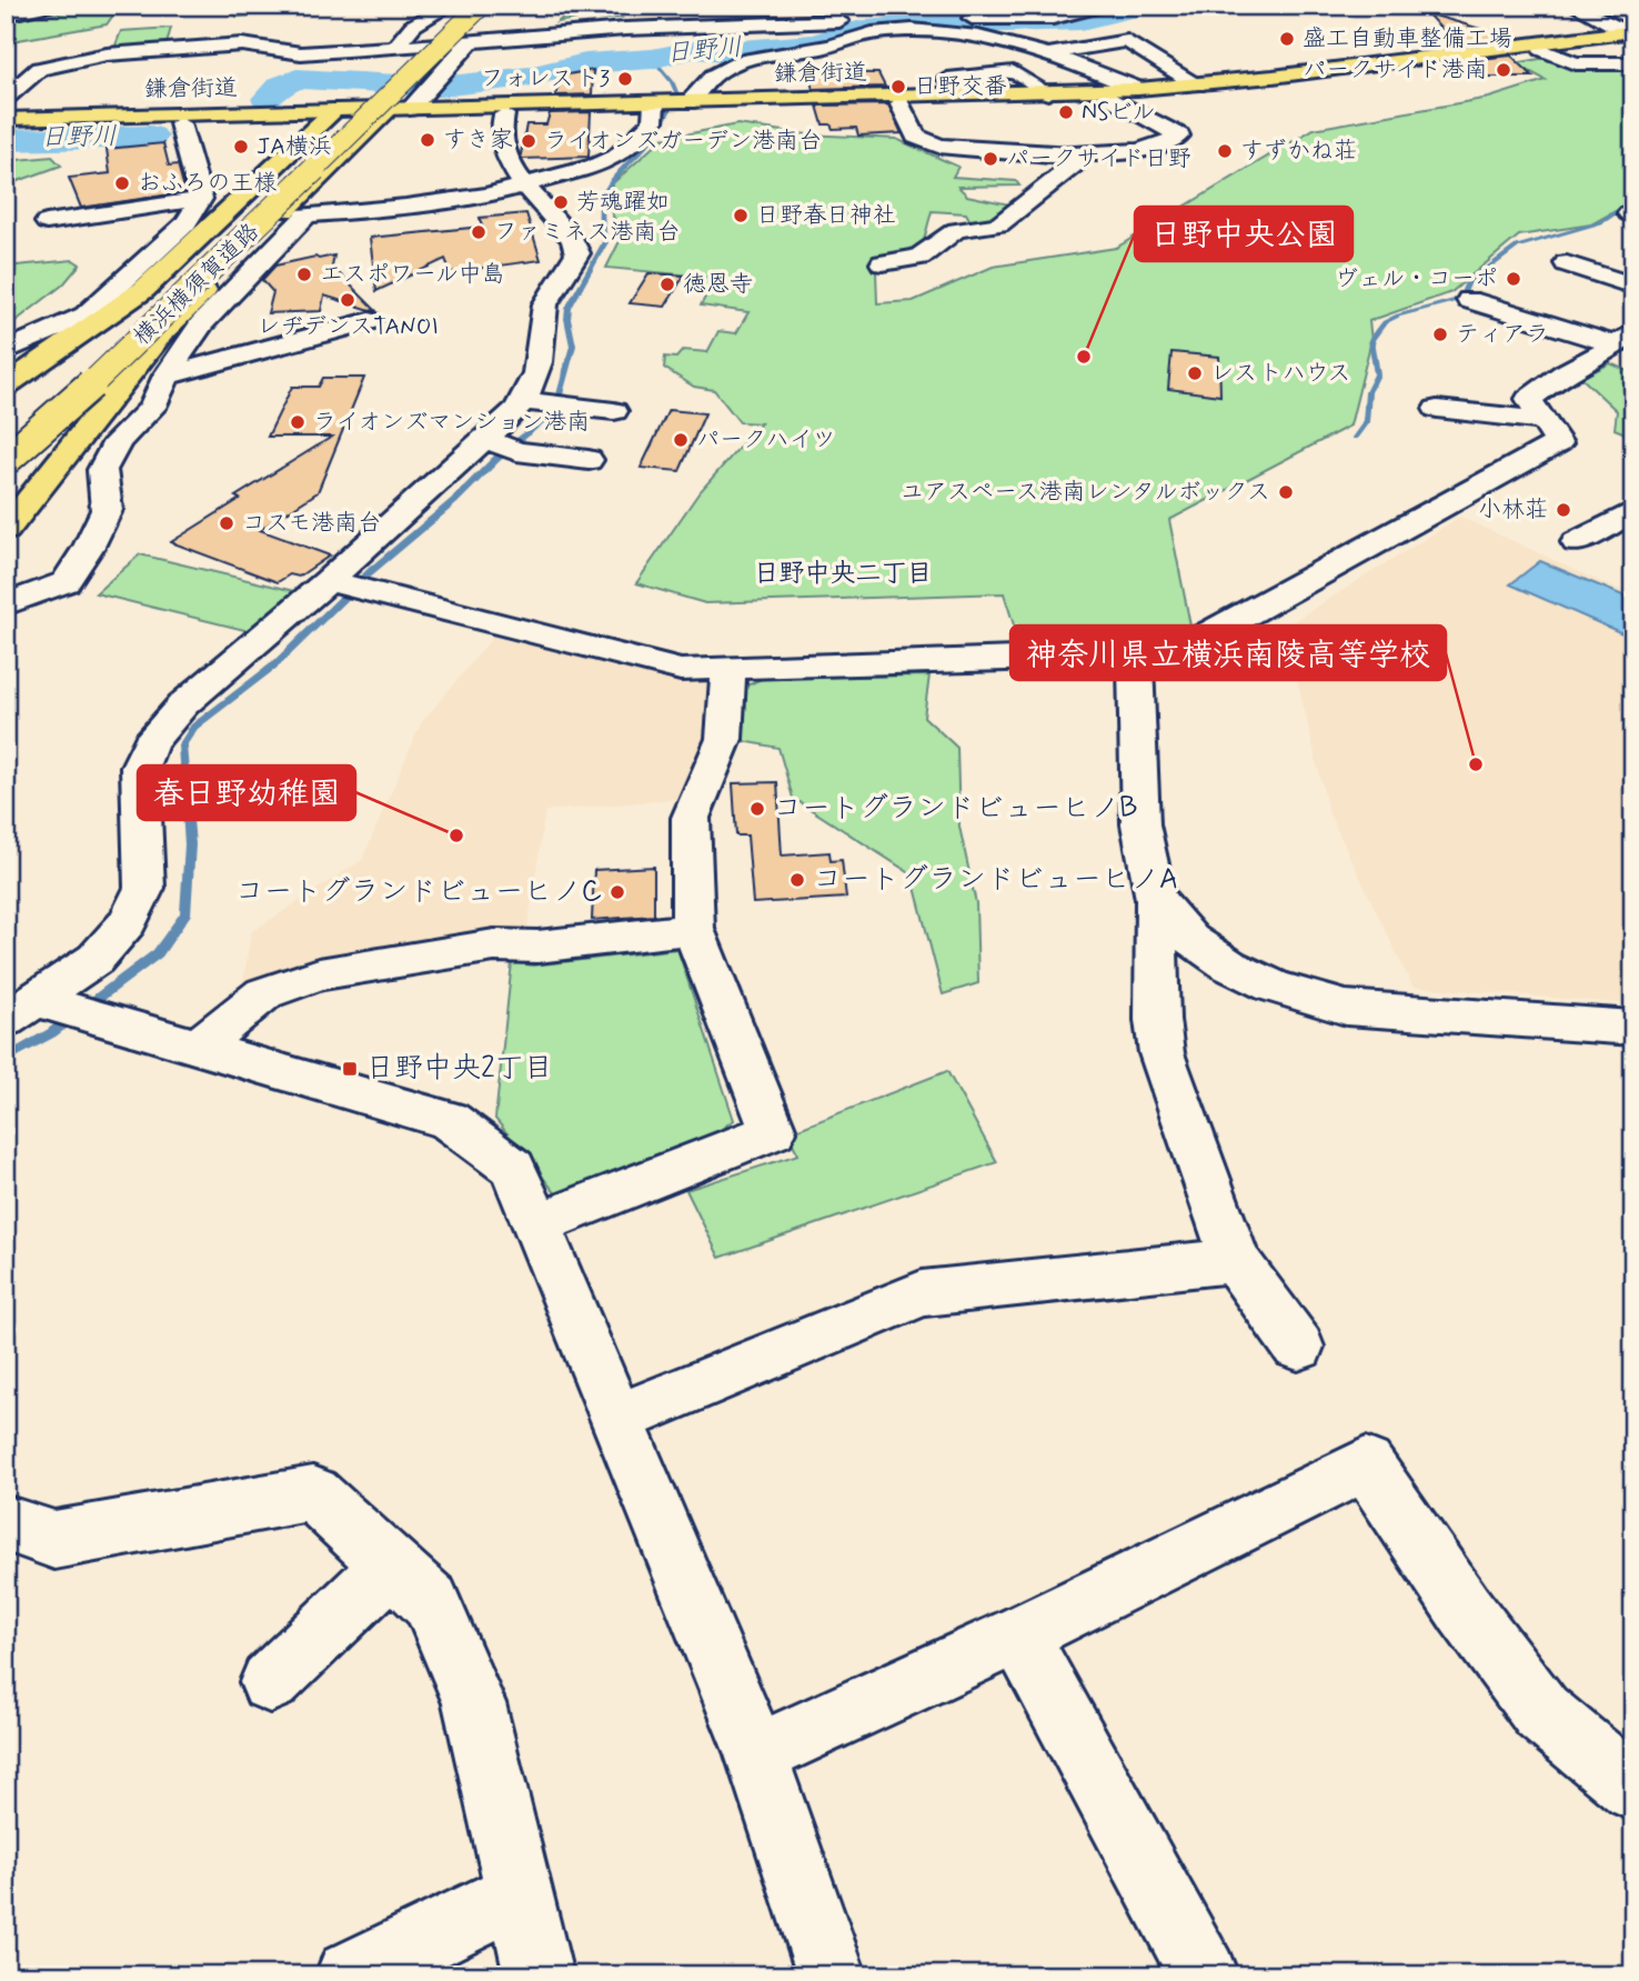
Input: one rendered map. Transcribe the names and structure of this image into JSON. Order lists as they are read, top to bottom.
{
  "streets": {
    "main road": ["鎌倉街道", "横浜横須賀道路"]
  },
  "districts": ["日野中央二丁目"],
  "water": ["日野川"],
  "places": {
    "other": [
      "盛工自動車整備工場",
      "パークサイド港南",
      "フォレスト3",
      "日野交番",
      "NSビル",
      "すき家",
      "ライオンズガーデン港南台",
      "JA横浜",
      "すずかね荘",
      "パークサイド日野",
      "おふろの王様",
      "芳魂躍如",
      "日野春日神社",
      "ファミネス港南台",
      "エスポワール中島",
      "ヴェル・コーポ",
      "徳恩寺",
      "レヂデンスTANOI",
      "ティアラ",
      "日野中央公園",
      "レストハウス",
      "ライオンズマンション港南",
      "パークハイツ",
      "ユアスペース港南レンタルボックス",
      "小林荘",
      "コスモ港南台",
      "神奈川県立横浜南陵高等学校",
      "コートグランドビューヒノB",
      "春日野幼稚園",
      "コートグランドビューヒノA",
      "コートグランドビューヒノC"
    ],
    "transit": ["日野中央2丁目"]
  }
}
